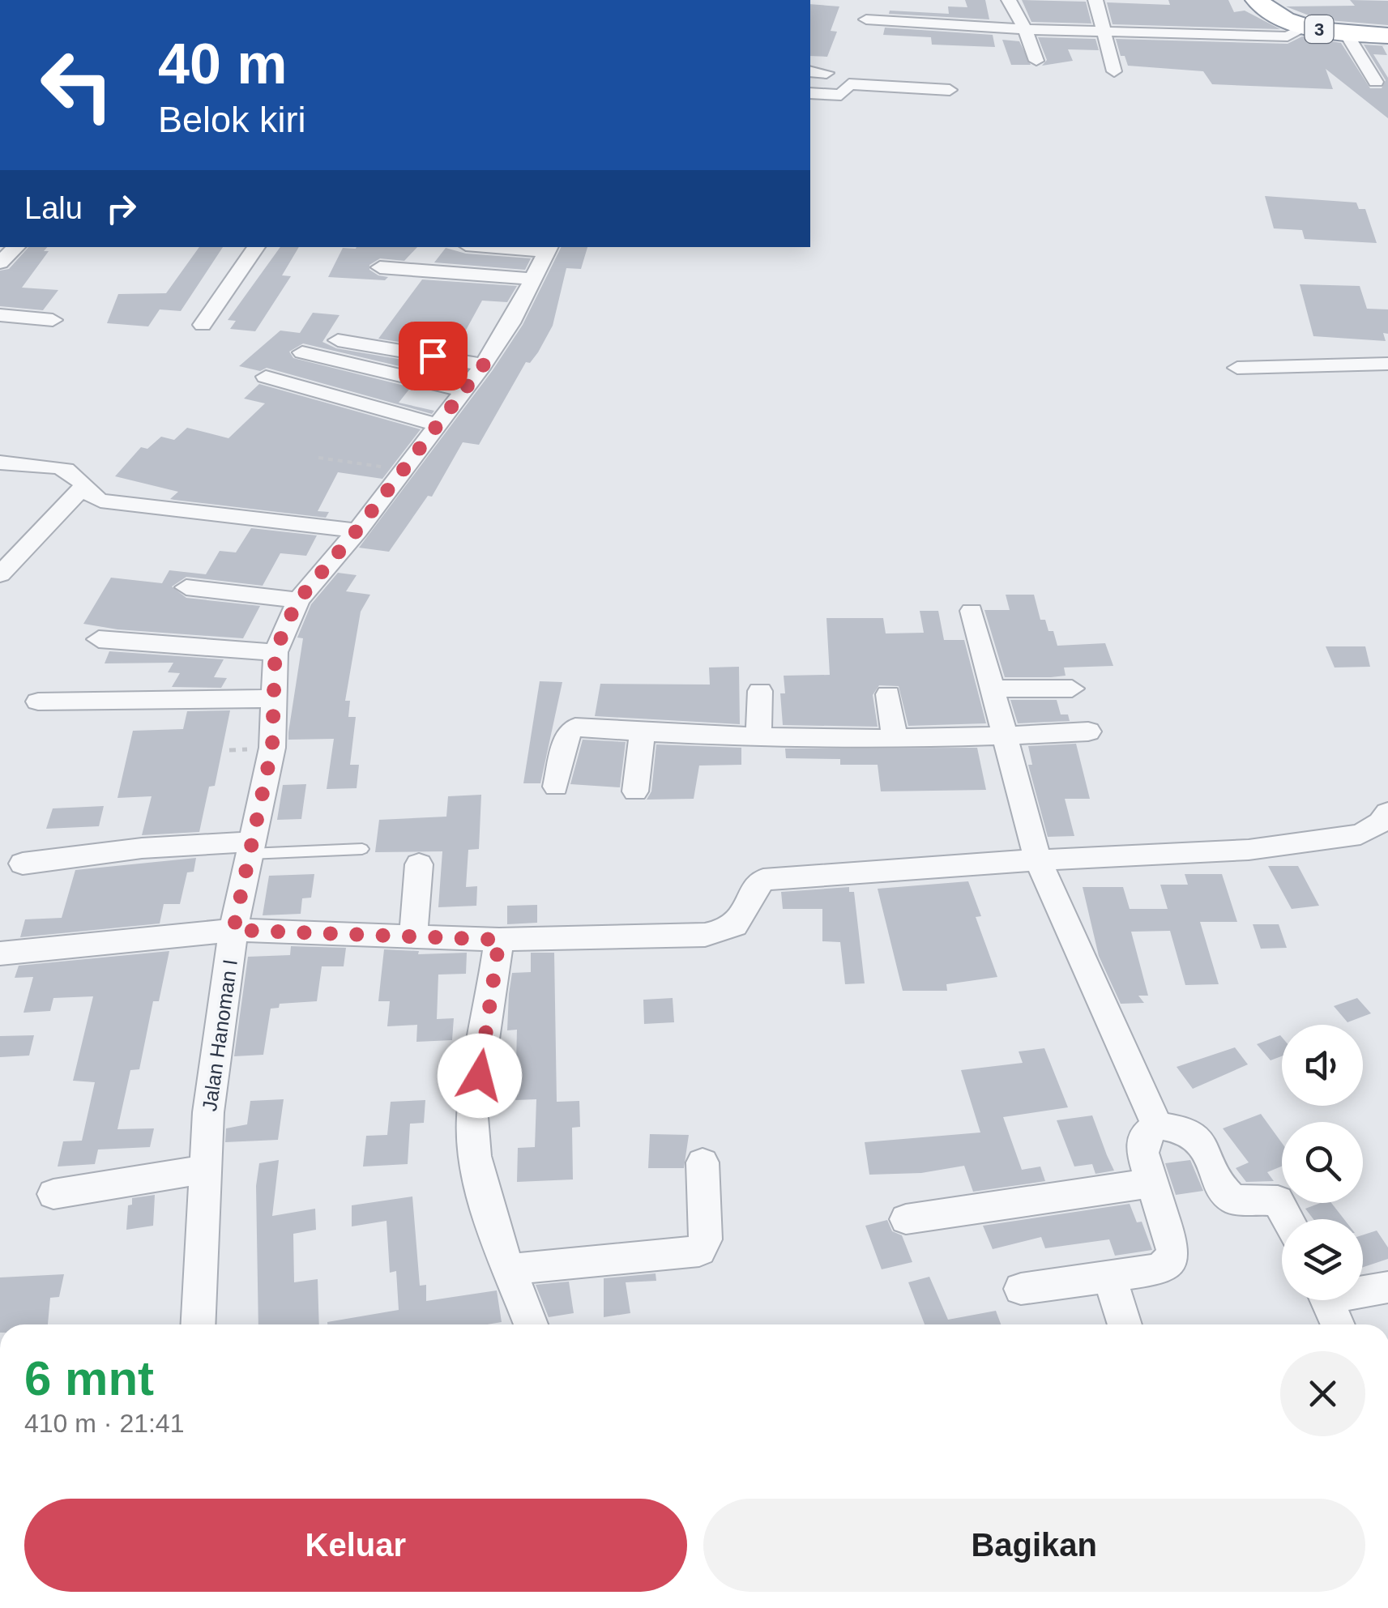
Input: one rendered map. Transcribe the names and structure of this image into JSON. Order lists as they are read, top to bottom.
{
  "streets": {
    "highway": ["3"],
    "street": ["Jalan Hanoman I"]
  },
  "page": {
    "turn": ["40 m", "Belok kiri"],
    "then": "Lalu",
    "heading": ["6 mnt", "410 m · 21:41"],
    "buttons": ["Keluar", "Bagikan"]
  }
}
